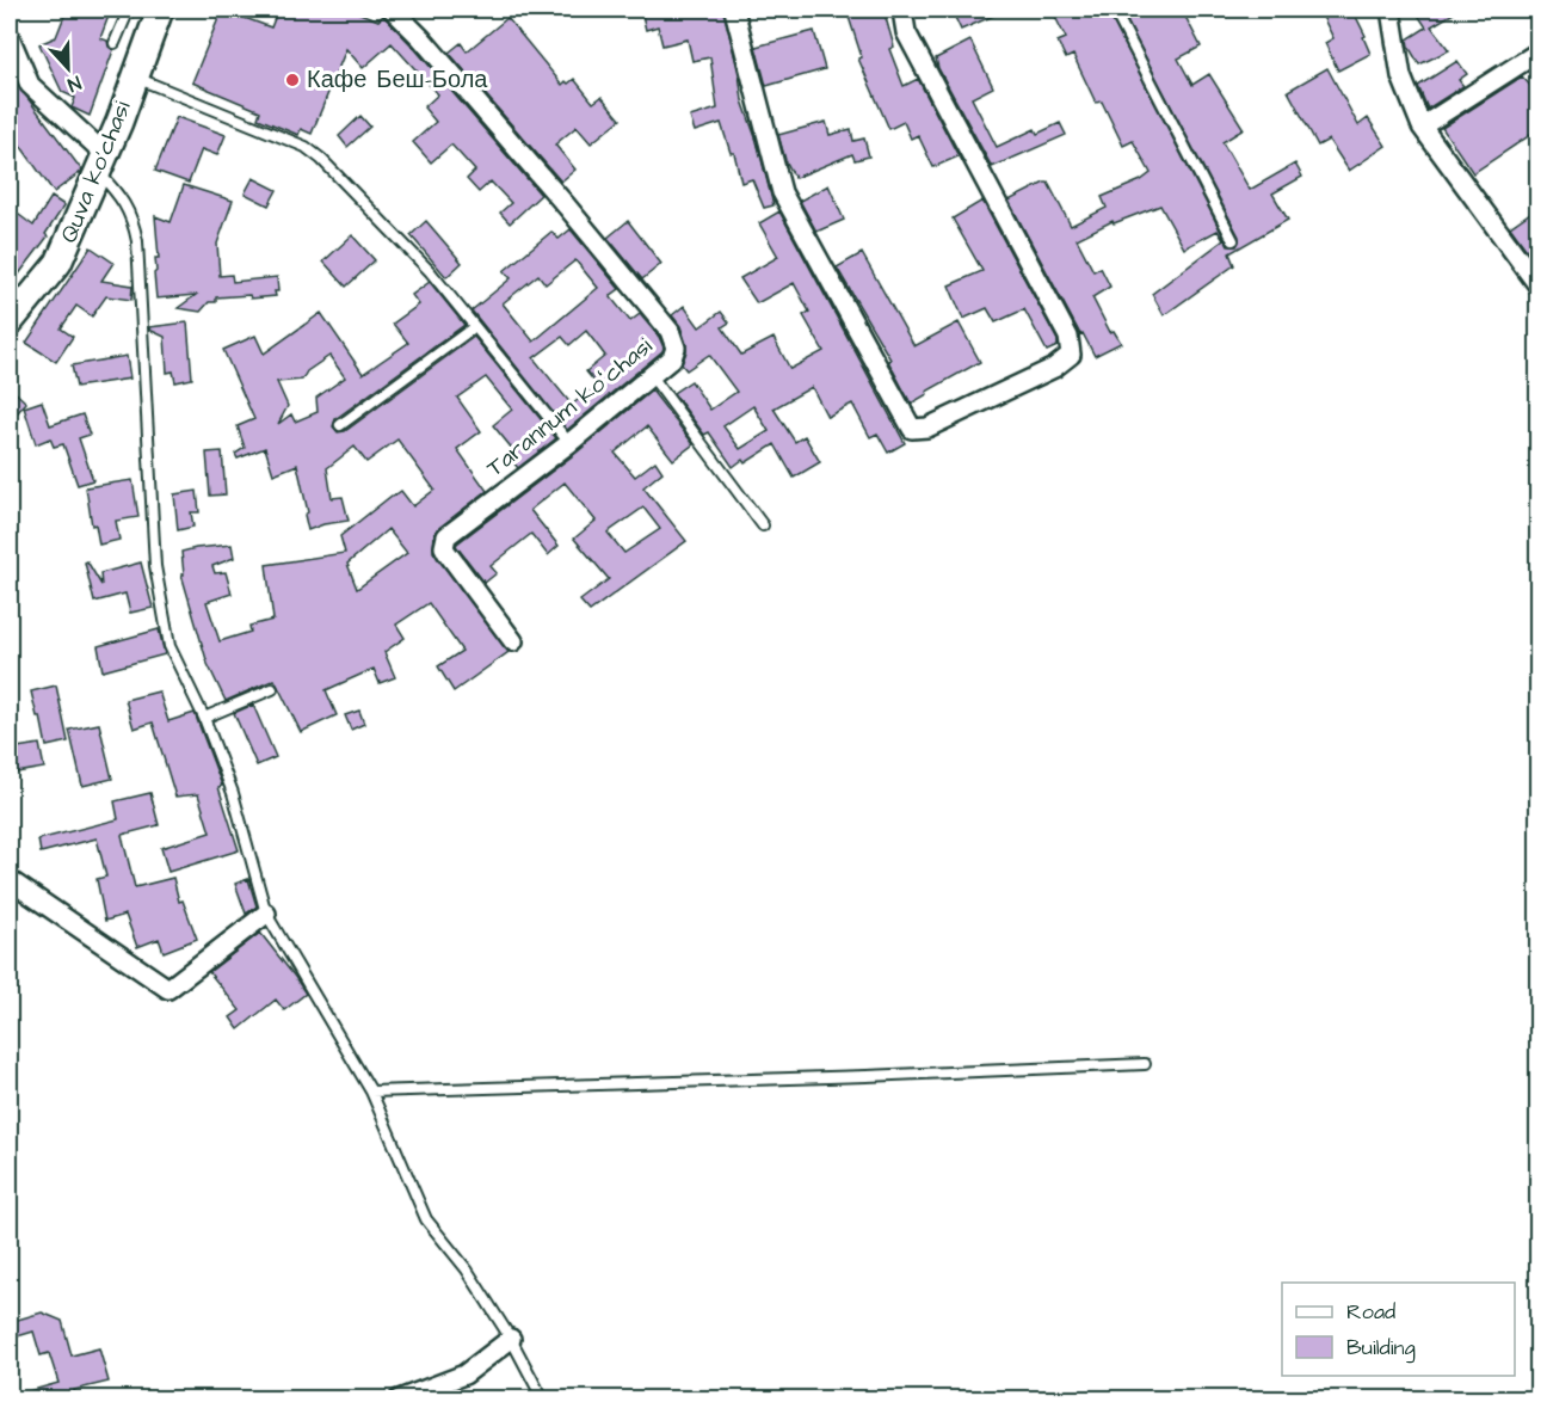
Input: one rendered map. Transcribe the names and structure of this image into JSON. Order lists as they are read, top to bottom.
{
  "streets": {
    "main road": ["Quva ko'chasi"],
    "street": ["Tarannum koʻchasi"]
  },
  "places": ["Кафе Беш-Бола"],
  "legend": ["Road", "Building"],
  "north": "bottom"
}
